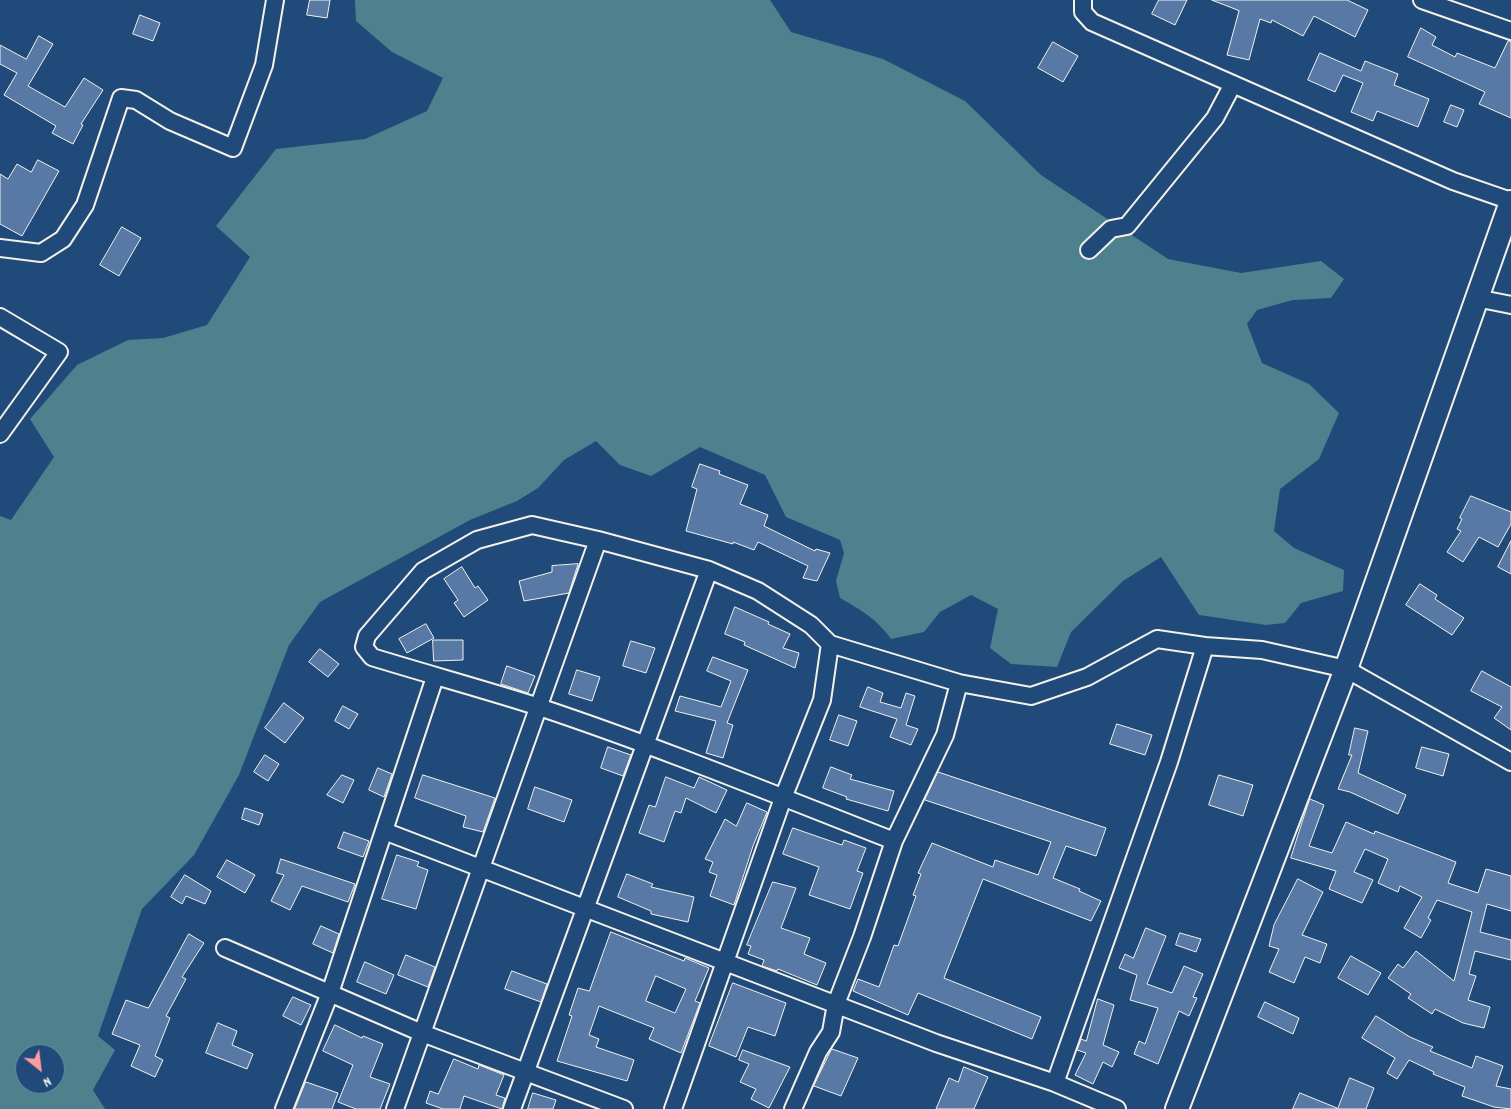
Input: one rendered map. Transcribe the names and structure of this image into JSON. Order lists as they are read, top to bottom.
{
  "north": "bottom right"
}
